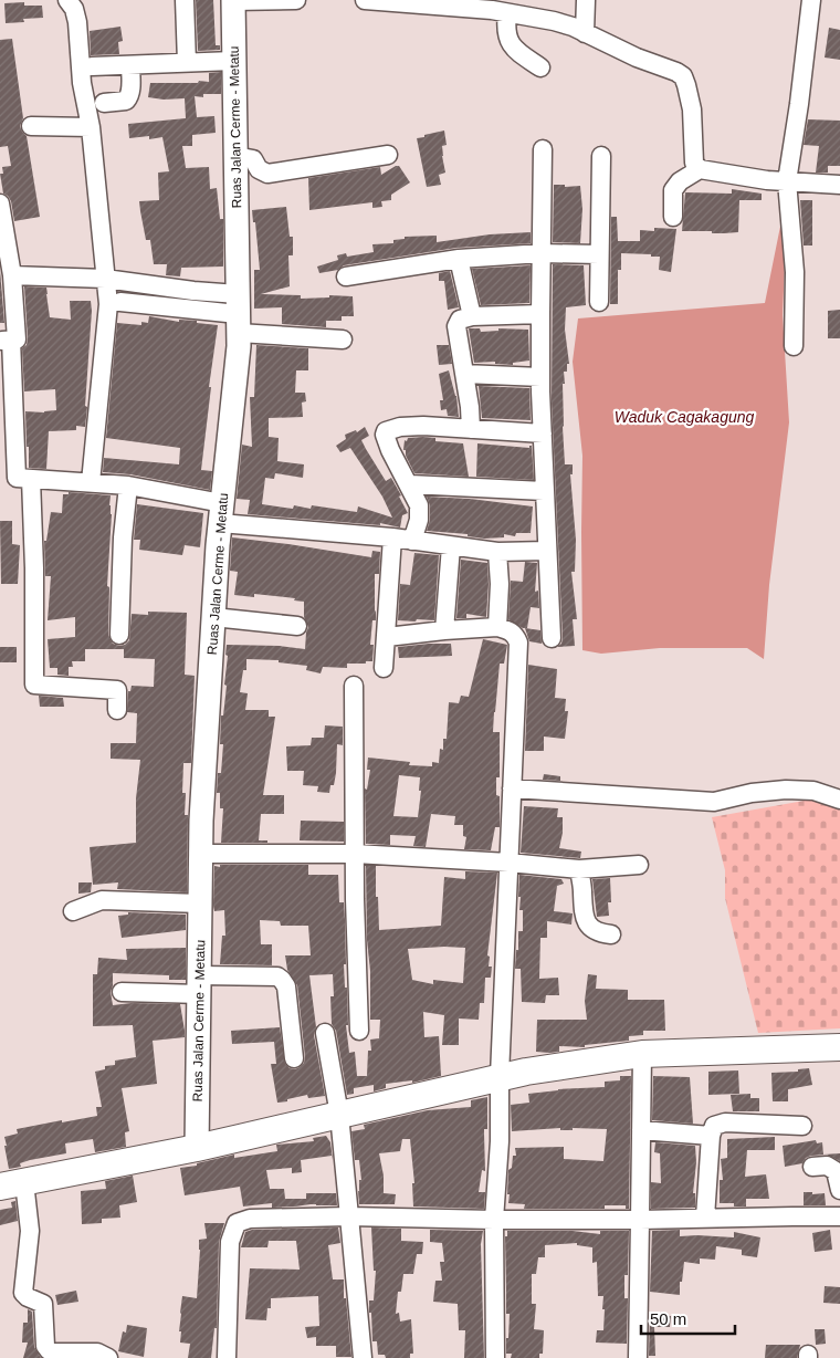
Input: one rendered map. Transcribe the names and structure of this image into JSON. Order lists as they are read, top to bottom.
{
  "streets": {
    "main road": ["Ruas Jalan Cerme - Metatu"]
  },
  "water": ["Waduk Cagakagung"],
  "scale_bar": "50 m"
}
